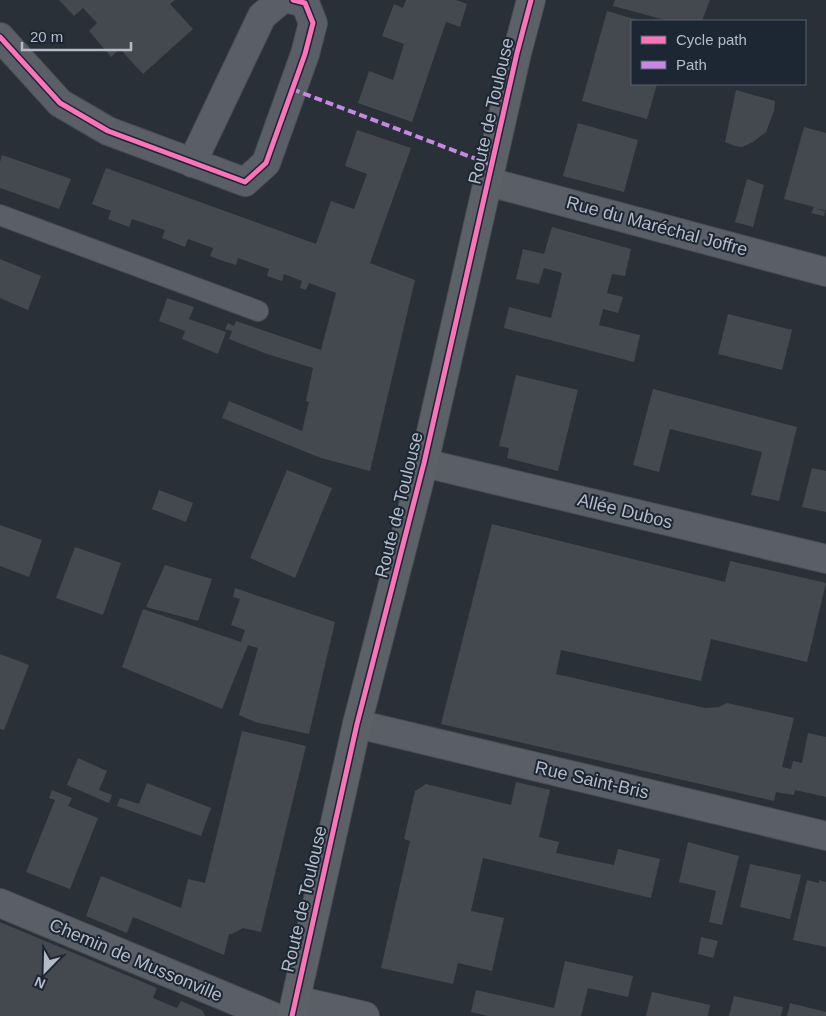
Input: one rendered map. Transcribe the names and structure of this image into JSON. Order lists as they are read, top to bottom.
{
  "streets": {
    "main road": ["Route de Toulouse"],
    "street": [
      "Rue du Maréchal Joffre",
      "Allée Dubos",
      "Rue Saint-Bris",
      "Chemin de Mussonville"
    ]
  },
  "crossings": [
    ["Route de Toulouse", "Rue du Maréchal Joffre"],
    ["Route de Toulouse", "Allée Dubos"],
    ["Route de Toulouse", "Rue Saint-Bris"]
  ],
  "legend": ["Cycle path", "Path"],
  "scale_bar": "20 m",
  "north": "bottom left"
}
